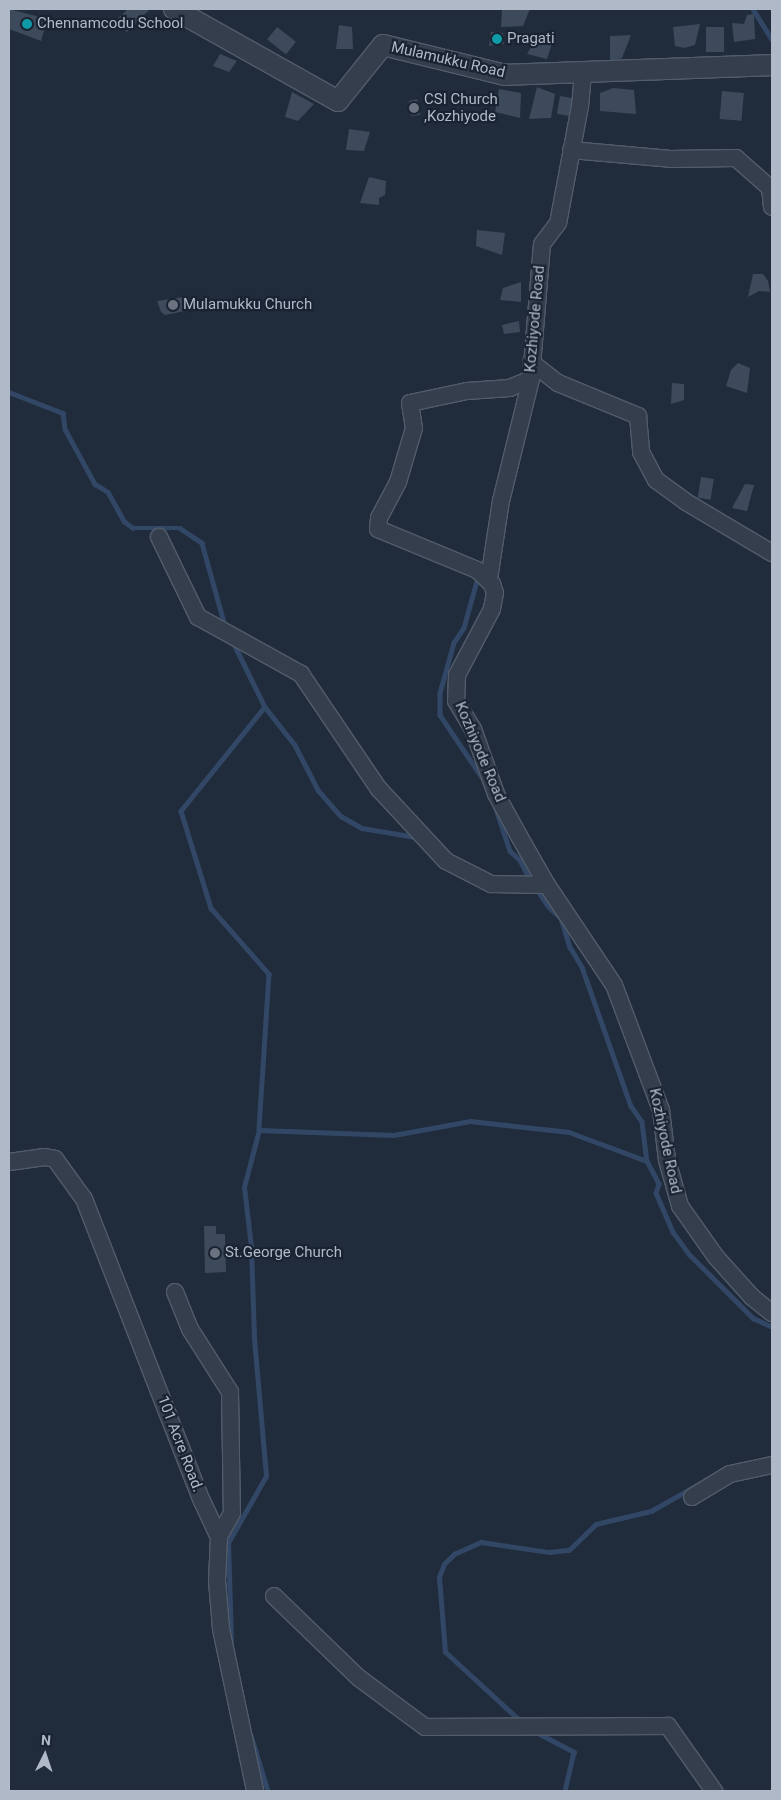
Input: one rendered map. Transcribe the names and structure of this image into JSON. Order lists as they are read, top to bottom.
{
  "streets": {
    "street": ["Mulamukku Road", "Kozhiyode Road", "101 Acre Road."]
  },
  "crossings": [
    ["Mulamukku Road", "Kozhiyode Road"]
  ],
  "places": [
    "Chennamcodu School",
    "Pragati",
    "CSI Church ,Kozhiyode",
    "Mulamukku Church",
    "St.George Church"
  ],
  "north": "top"
}
